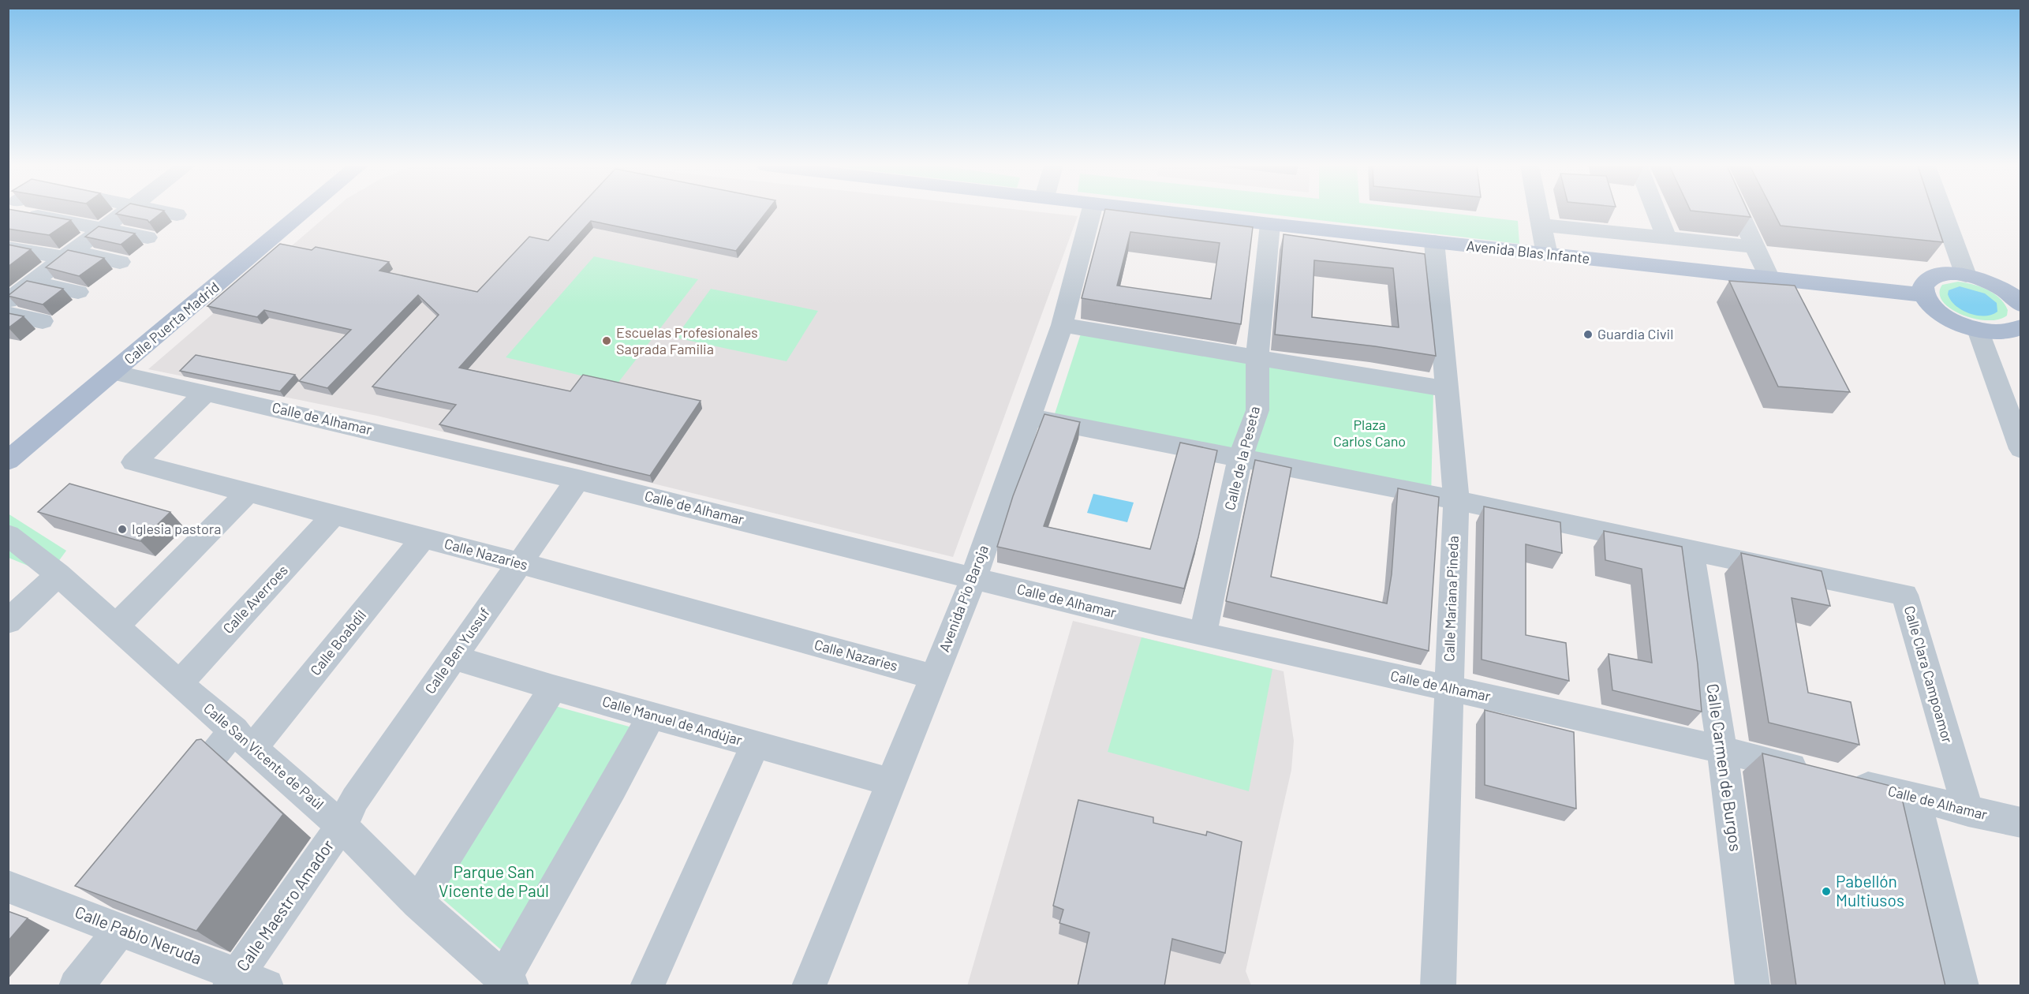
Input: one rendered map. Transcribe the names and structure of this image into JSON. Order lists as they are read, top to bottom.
{
  "streets": {
    "main road": ["Avenida Blas Infante", "Calle Puerta Madrid"],
    "street": [
      "Calle de Alhamar",
      "Calle de la Peseta",
      "Calle Nazaríes",
      "Avenida Pío Baroja",
      "Calle Mariana Pineda",
      "Calle Averroes",
      "Calle Boabdil",
      "Calle Ben Yussuf",
      "Calle Clara Campoamor",
      "Calle Manuel de Andújar",
      "Calle San Vicente de Paúl",
      "Calle Carmen de Burgos",
      "Calle Maestro Amador",
      "Calle Pablo Neruda"
    ]
  },
  "crossings": [
    ["Avenida Blas Infante", "Calle de la Peseta"],
    ["Avenida Blas Infante", "Calle Mariana Pineda"],
    ["Calle Puerta Madrid", "Calle de Alhamar"],
    ["Calle de Alhamar", "Calle de la Peseta"],
    ["Calle de Alhamar", "Calle Nazaríes"],
    ["Calle de Alhamar", "Avenida Pío Baroja"],
    ["Calle de Alhamar", "Calle Mariana Pineda"],
    ["Calle de Alhamar", "Calle Ben Yussuf"],
    ["Calle de Alhamar", "Calle Clara Campoamor"],
    ["Calle de Alhamar", "Calle Carmen de Burgos"],
    ["Calle de la Peseta", "Calle Clara Campoamor"],
    ["Calle Nazaríes", "Avenida Pío Baroja"],
    ["Calle Nazaríes", "Calle Averroes"],
    ["Calle Nazaríes", "Calle Boabdil"],
    ["Calle Nazaríes", "Calle Ben Yussuf"],
    ["Avenida Pío Baroja", "Calle Clara Campoamor"],
    ["Avenida Pío Baroja", "Calle Manuel de Andújar"],
    ["Calle Mariana Pineda", "Calle Clara Campoamor"],
    ["Calle Averroes", "Calle San Vicente de Paúl"],
    ["Calle Boabdil", "Calle San Vicente de Paúl"],
    ["Calle Ben Yussuf", "Calle Manuel de Andújar"],
    ["Calle Ben Yussuf", "Calle San Vicente de Paúl"],
    ["Calle Ben Yussuf", "Calle Maestro Amador"],
    ["Calle Clara Campoamor", "Calle Carmen de Burgos"],
    ["Calle San Vicente de Paúl", "Calle Maestro Amador"],
    ["Calle Maestro Amador", "Calle Pablo Neruda"]
  ],
  "parks": ["Plaza Carlos Cano", "Parque San Vicente de Paúl"],
  "places": [
    "Guardia Civil",
    "Escuelas Profesionales Sagrada Familia",
    "Iglesia pastora",
    "Pabellón Multiusos"
  ]
}
